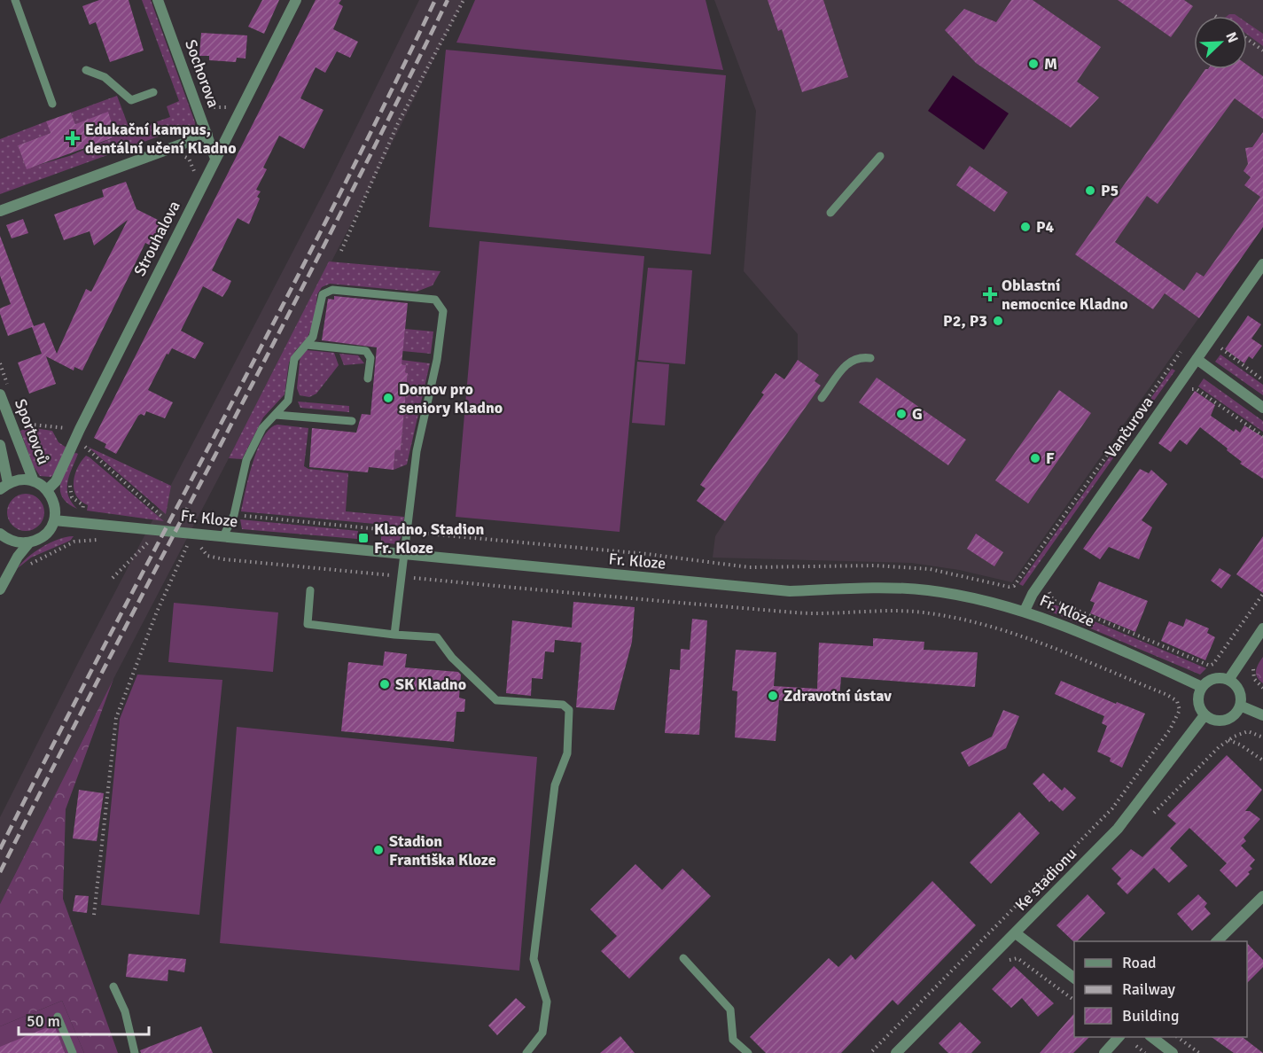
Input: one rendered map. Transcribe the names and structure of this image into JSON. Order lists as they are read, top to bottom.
{
  "streets": {
    "street": [
      "Sochorova",
      "Strouhalova",
      "Vančurova",
      "Sportovců",
      "Fr. Kloze",
      "Ke stadionu"
    ]
  },
  "crossings": [
    ["Sochorova", "Strouhalova"],
    ["Strouhalova", "Sportovců"],
    ["Vančurova", "Fr. Kloze"],
    ["Fr. Kloze", "Ke stadionu"]
  ],
  "places": {
    "other": [
      "M",
      "P5",
      "P4",
      "P2, P3",
      "Domov pro seniory Kladno",
      "G",
      "F",
      "SK Kladno",
      "Zdravotní ústav",
      "Stadion Františka Kloze"
    ],
    "health": ["Edukační kampus, dentální učení Kladno", "Oblastní nemocnice Kladno"],
    "transit": ["Kladno, Stadion Fr. Kloze"]
  },
  "legend": ["Road", "Railway", "Building"],
  "scale_bar": "50 m",
  "north": "top right"
}
